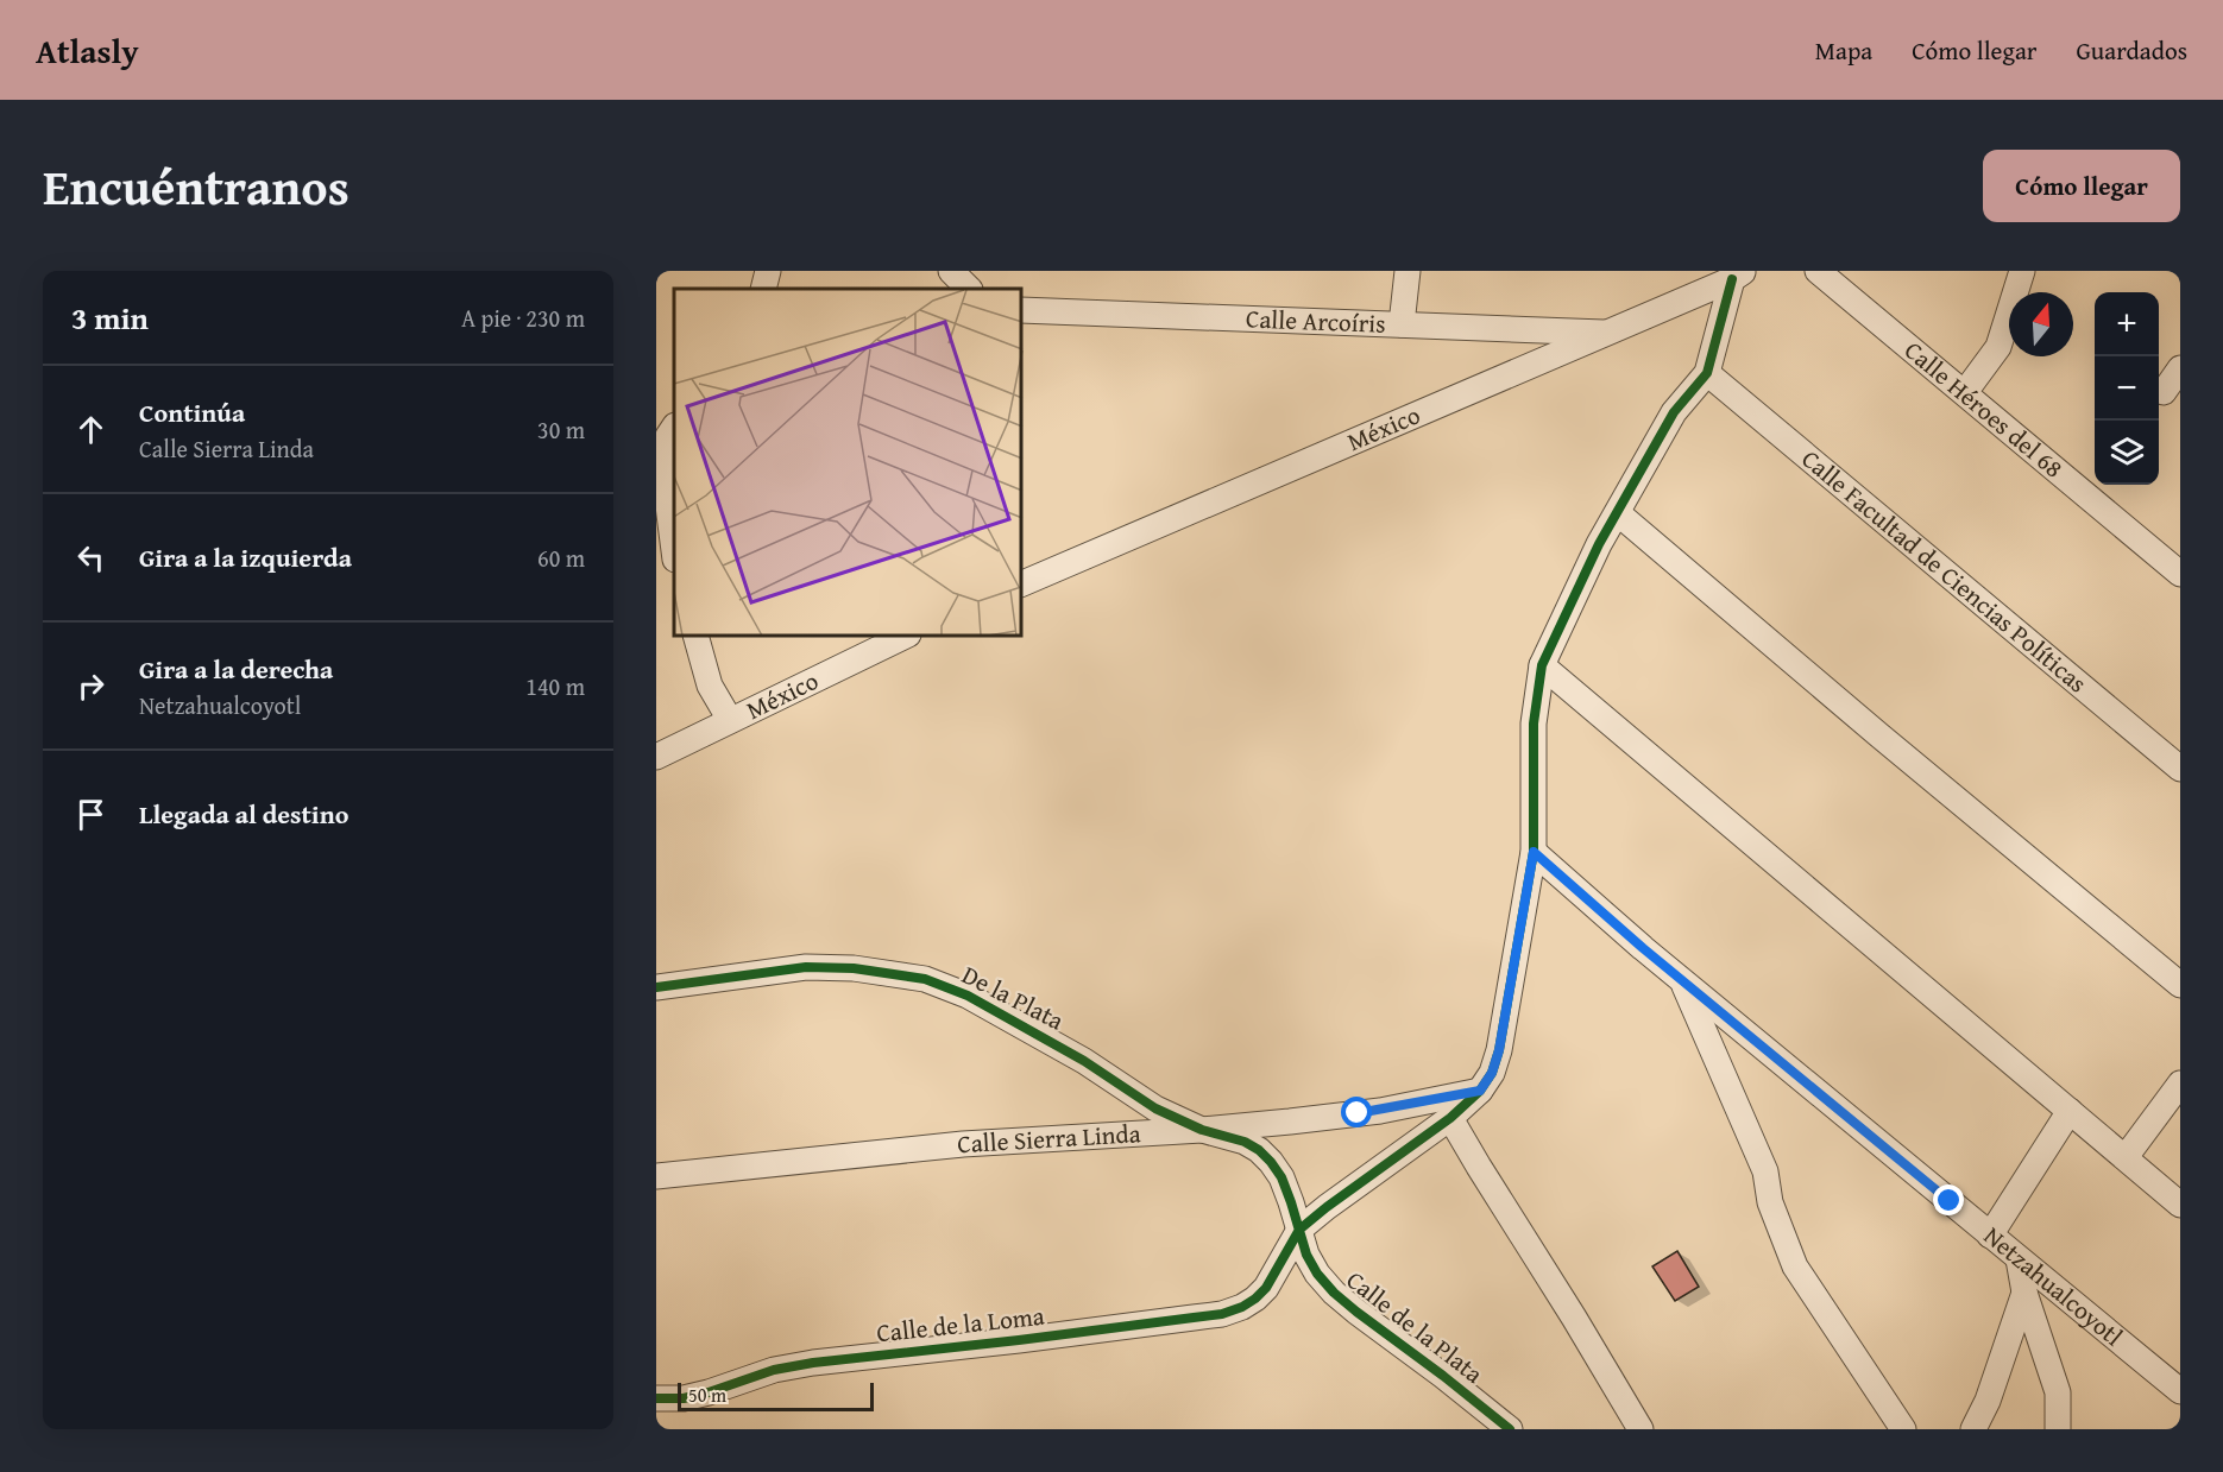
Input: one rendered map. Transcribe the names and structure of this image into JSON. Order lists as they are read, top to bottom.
{
  "streets": {
    "street": [
      "Calle Arcoíris",
      "Calle Héroes del 68",
      "México",
      "Calle Facultad de Ciencias Políticas",
      "De la Plata",
      "Calle Sierra Linda",
      "Netzahualcoyotl",
      "Calle de la Loma",
      "Calle de la Plata"
    ]
  },
  "crossings": [
    ["Calle Arcoíris", "México"],
    ["De la Plata", "Calle Sierra Linda"],
    ["De la Plata", "Calle de la Plata"],
    ["Calle Sierra Linda", "Calle de la Plata"],
    ["Calle de la Loma", "Calle de la Plata"]
  ],
  "scale_bar": "50 m",
  "north": "top",
  "page": {
    "header": "Atlasly",
    "nav": ["Mapa", "Cómo llegar", "Guardados"],
    "title": "Encuéntranos",
    "buttons": "Cómo llegar",
    "heading": ["3 min", "A pie · 230 m"],
    "map_buttons": ["+", "−"],
    "list": [
      ["Continúa", "Calle Sierra Linda", "30 m"],
      ["Gira a la izquierda", "60 m"],
      ["Gira a la derecha", "Netzahualcoyotl", "140 m"],
      "Llegada al destino"
    ],
    "scale": "50 m"
  }
}
